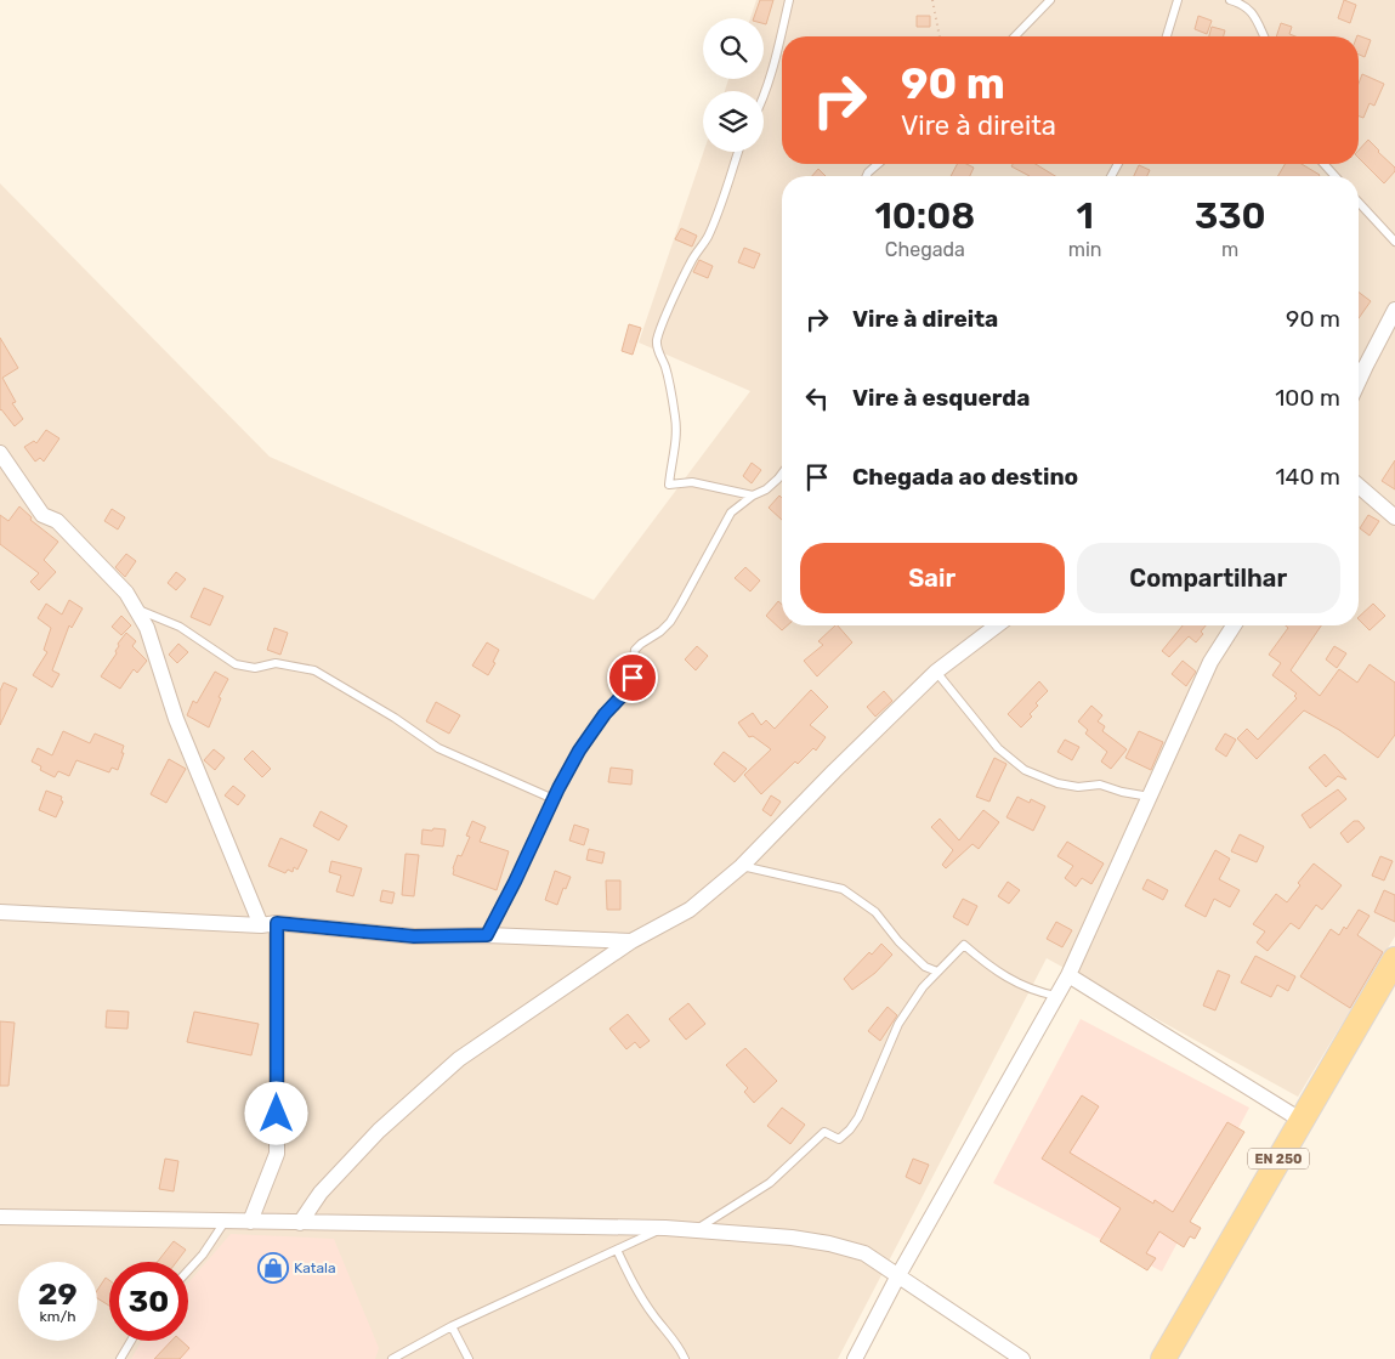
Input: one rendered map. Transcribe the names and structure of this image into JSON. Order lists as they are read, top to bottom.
{
  "streets": {
    "main road": ["EN 250"]
  },
  "places": {
    "shop": ["Katala"]
  },
  "page": {
    "turn": ["90 m", "Vire à direita"],
    "eta": [
      "10:08",
      "Chegada",
      "1",
      "min",
      "330",
      "m"
    ],
    "list": [
      {
        "name": "Vire à direita",
        "value": "90 m"
      },
      {
        "name": "Vire à esquerda",
        "value": "100 m"
      },
      {
        "name": "Chegada ao destino",
        "value": "140 m"
      }
    ],
    "buttons": ["Sair", "Compartilhar"],
    "speed": "29 km/h",
    "limit": "30"
  }
}
